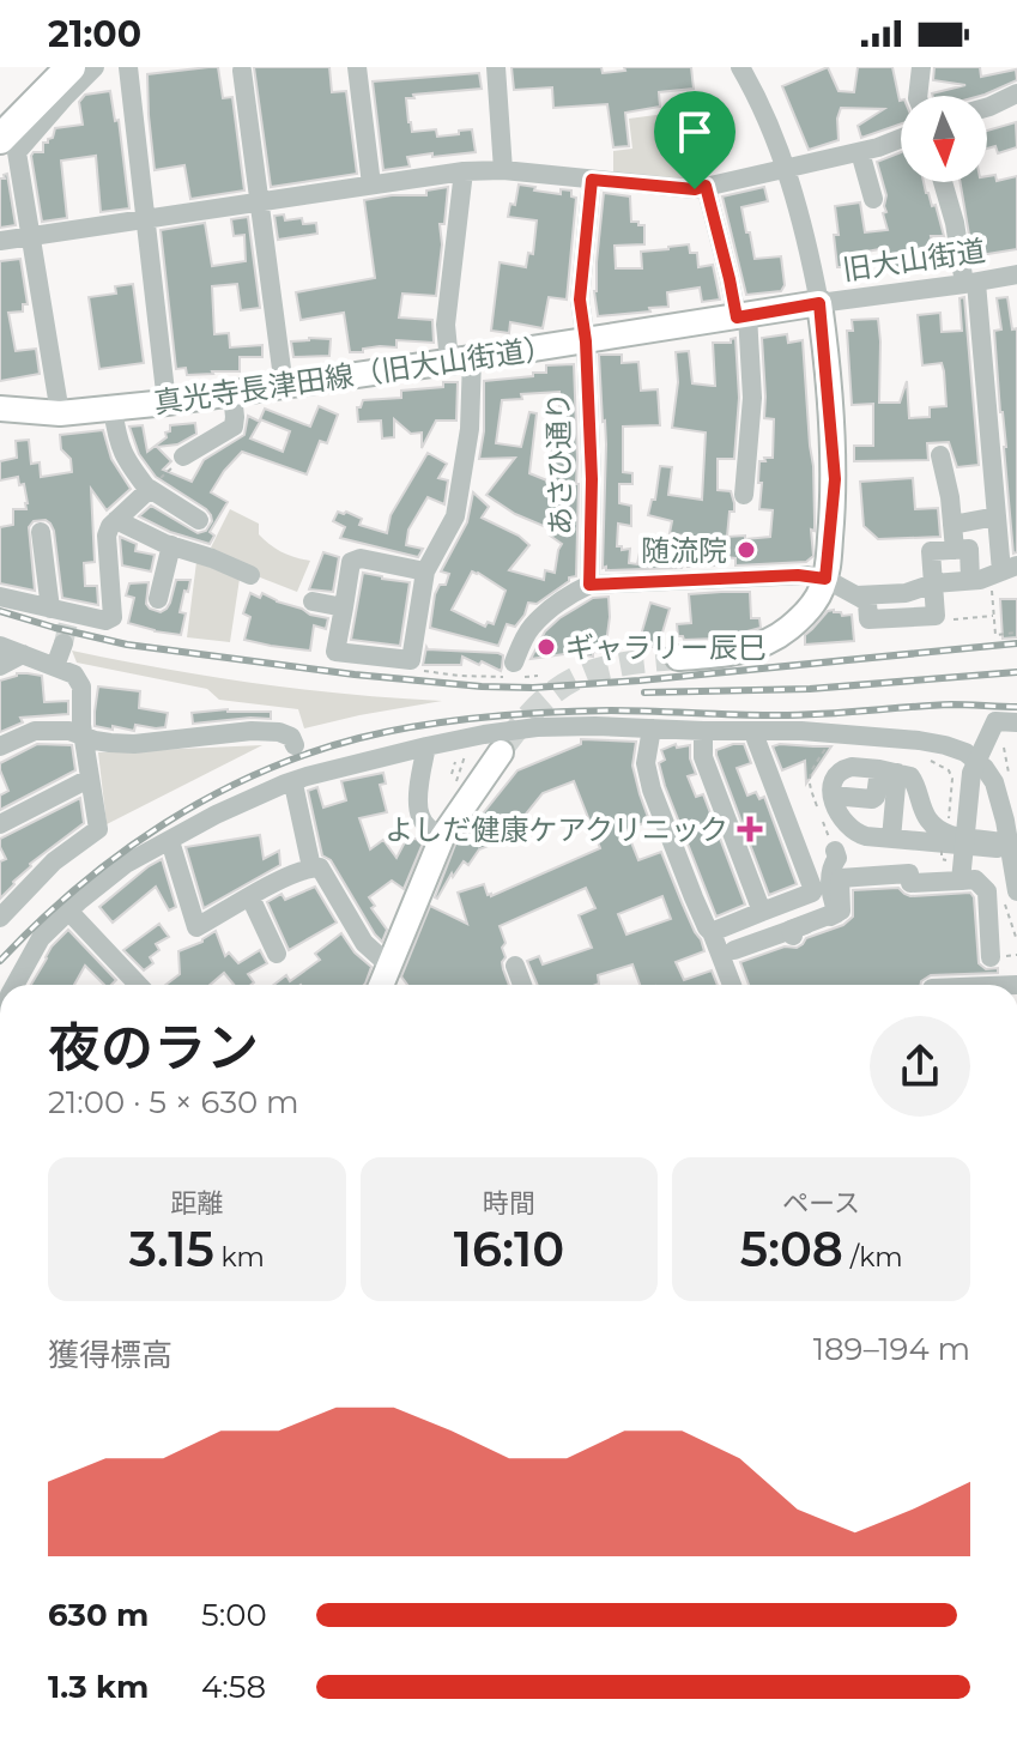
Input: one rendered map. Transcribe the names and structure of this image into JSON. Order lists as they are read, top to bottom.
{
  "streets": {
    "main road": ["真光寺長津田線（旧大山街道）"],
    "street": ["旧大山街道", "あさひ通り"]
  },
  "crossings": [
    ["旧大山街道", "真光寺長津田線（旧大山街道）"],
    ["真光寺長津田線（旧大山街道）", "あさひ通り"]
  ],
  "places": {
    "other": ["随流院", "ギャラリー辰巳"],
    "health": ["よしだ健康ケアクリニック"]
  },
  "north": "bottom",
  "page": {
    "status": "21:00",
    "heading": ["夜のラン", "21:00 · 5 × 630 m"],
    "stats": [
      ["距離", "3.15 km"],
      ["時間", "16:10"],
      ["ペース", "5:08 /km"]
    ],
    "chart": ["獲得標高", "189–194 m"],
    "list": [
      {
        "name": "630 m",
        "note": "5:00"
      },
      {
        "name": "1.3 km",
        "note": "4:58"
      }
    ]
  }
}
